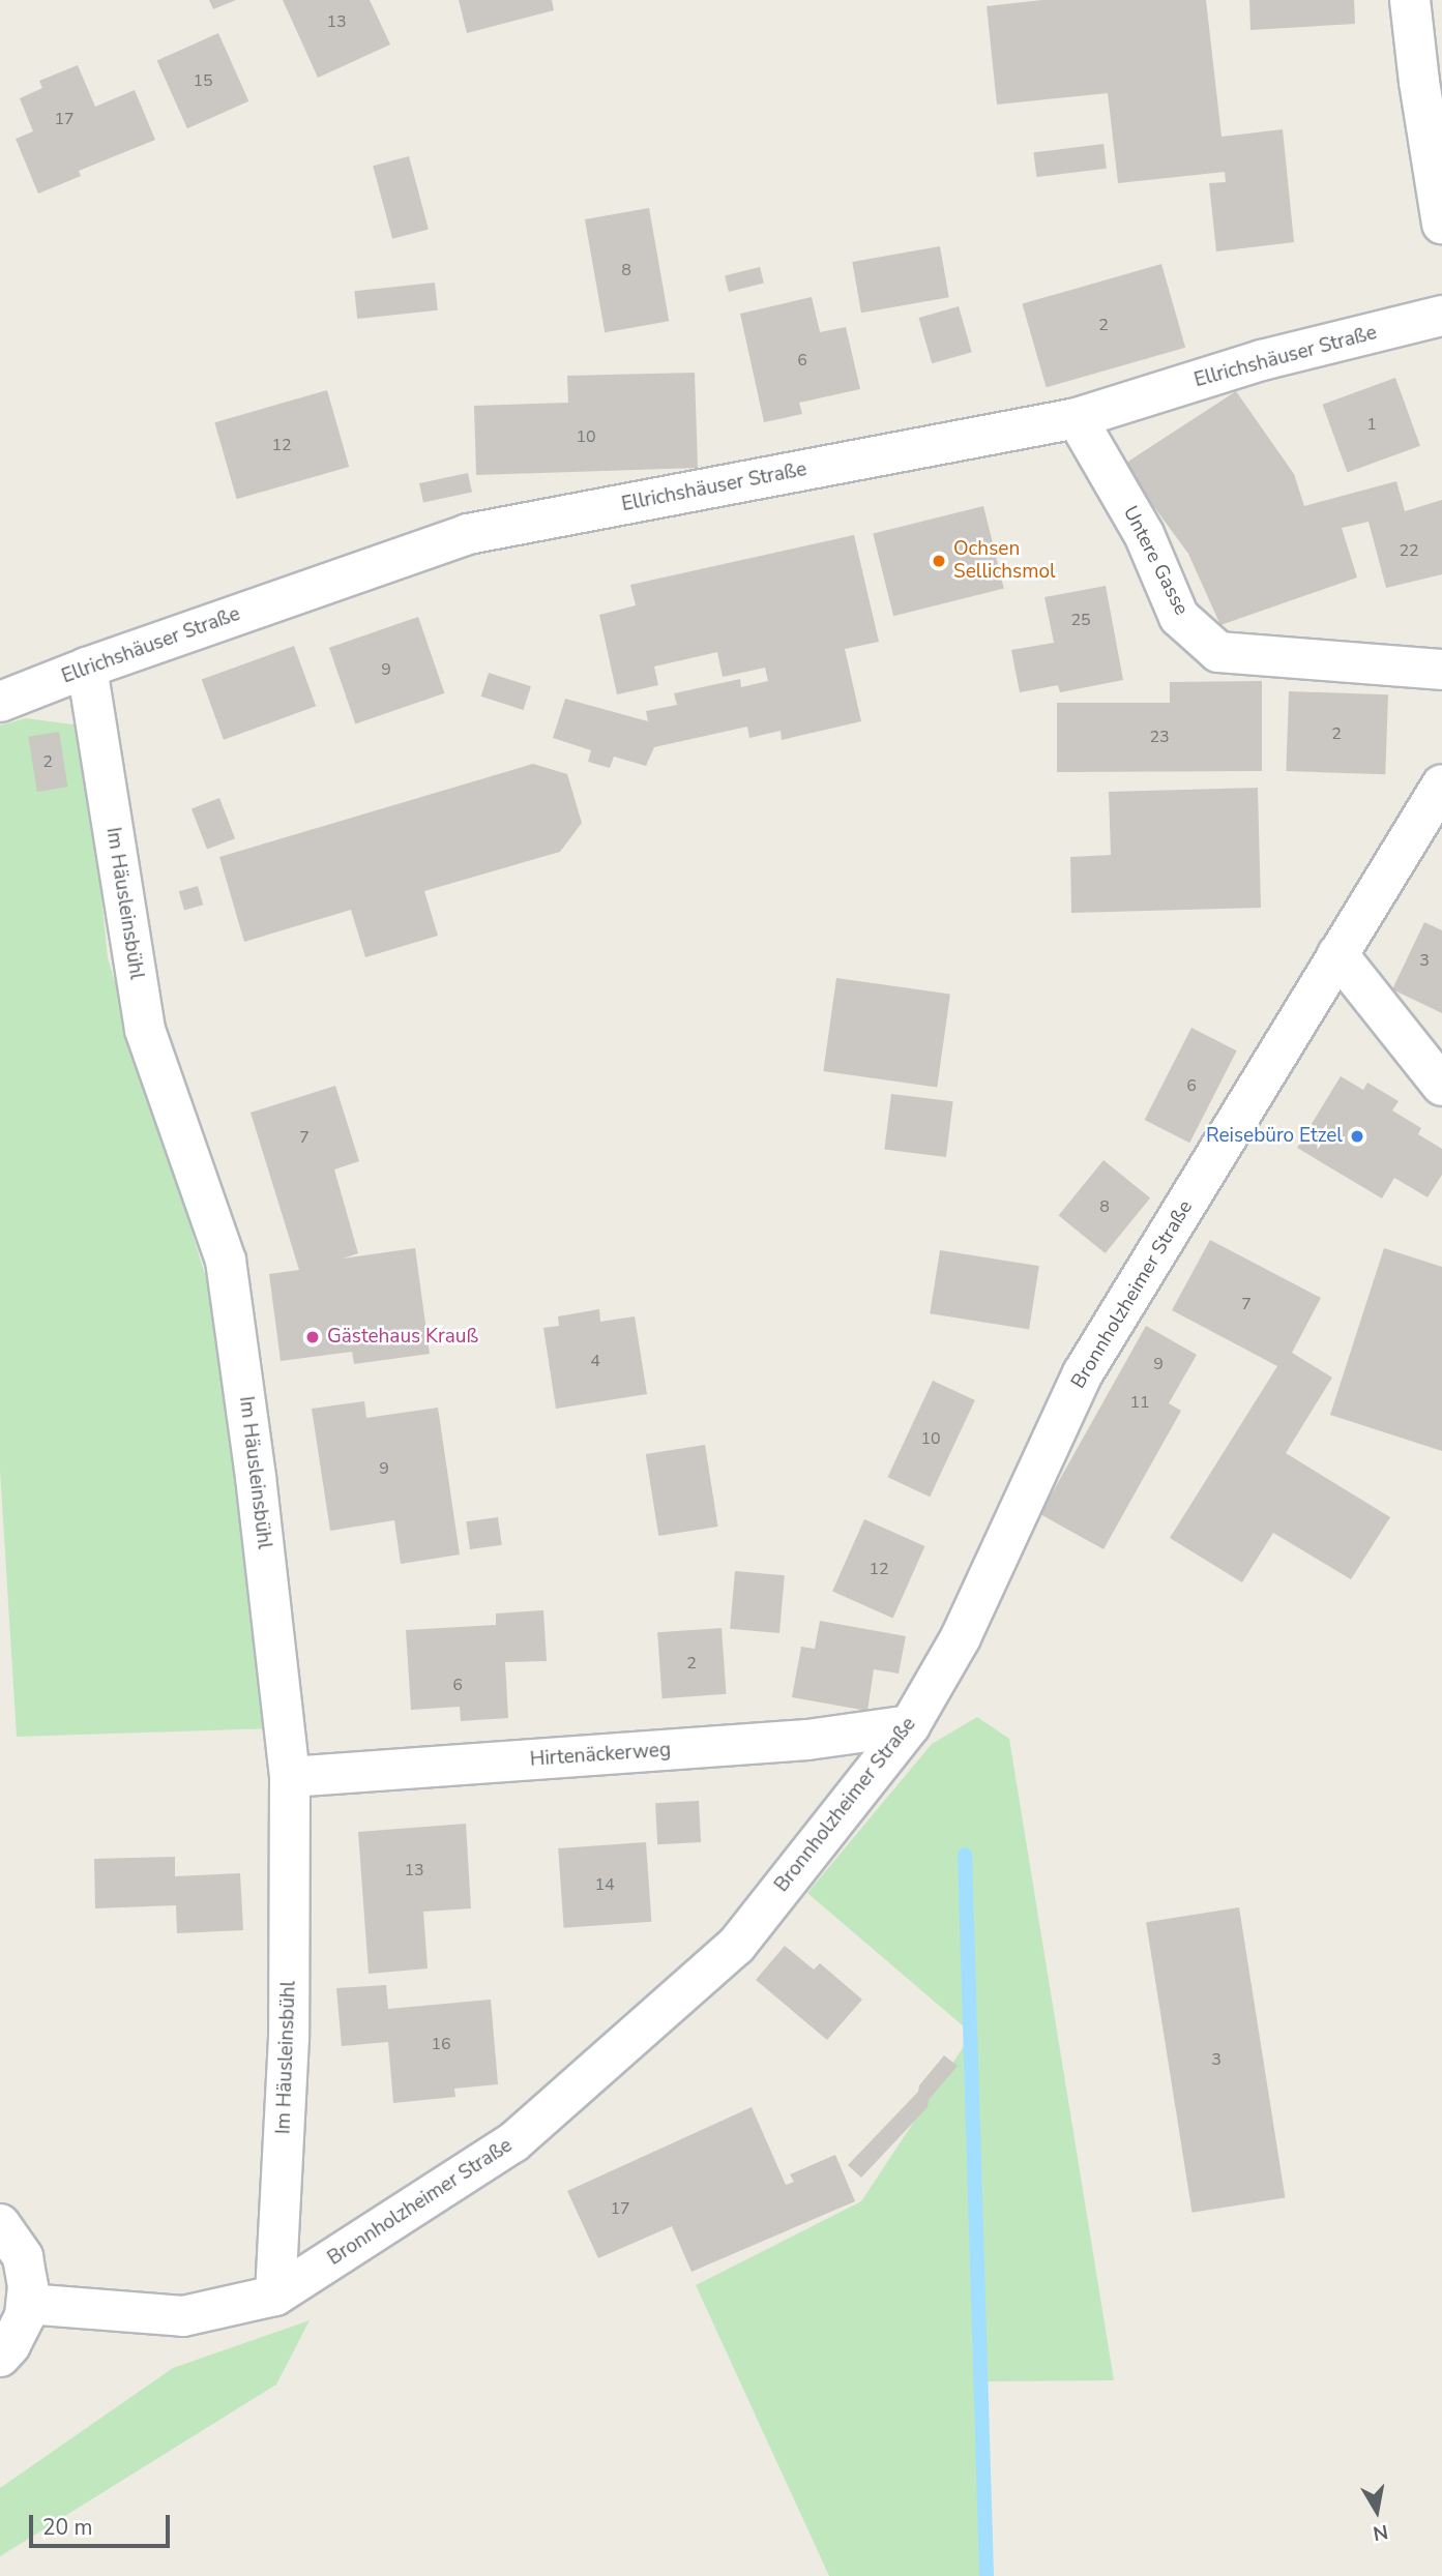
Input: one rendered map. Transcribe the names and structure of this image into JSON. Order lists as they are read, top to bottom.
{
  "streets": {
    "street": [
      "Ellrichshäuser Straße",
      "Untere Gasse",
      "Im Häusleinsbühl",
      "Bronnholzheimer Straße",
      "Hirtenäckerweg"
    ]
  },
  "crossings": [
    ["Ellrichshäuser Straße", "Untere Gasse"],
    ["Ellrichshäuser Straße", "Im Häusleinsbühl"],
    ["Im Häusleinsbühl", "Bronnholzheimer Straße"],
    ["Im Häusleinsbühl", "Hirtenäckerweg"],
    ["Bronnholzheimer Straße", "Hirtenäckerweg"]
  ],
  "places": ["Ochsen Sellichsmol", "Reisebüro Etzel", "Gästehaus Krauß"],
  "house_numbers": [
    "13",
    "15",
    "17",
    "8",
    "2",
    "6",
    "1",
    "10",
    "12",
    "22",
    "25",
    "9",
    "2",
    "23",
    "2",
    "3",
    "6",
    "7",
    "8",
    "7",
    "4",
    "9",
    "11",
    "10",
    "9",
    "12",
    "2",
    "6",
    "13",
    "14",
    "16",
    "3",
    "17"
  ],
  "scale_bar": "20 m",
  "north": "bottom"
}
